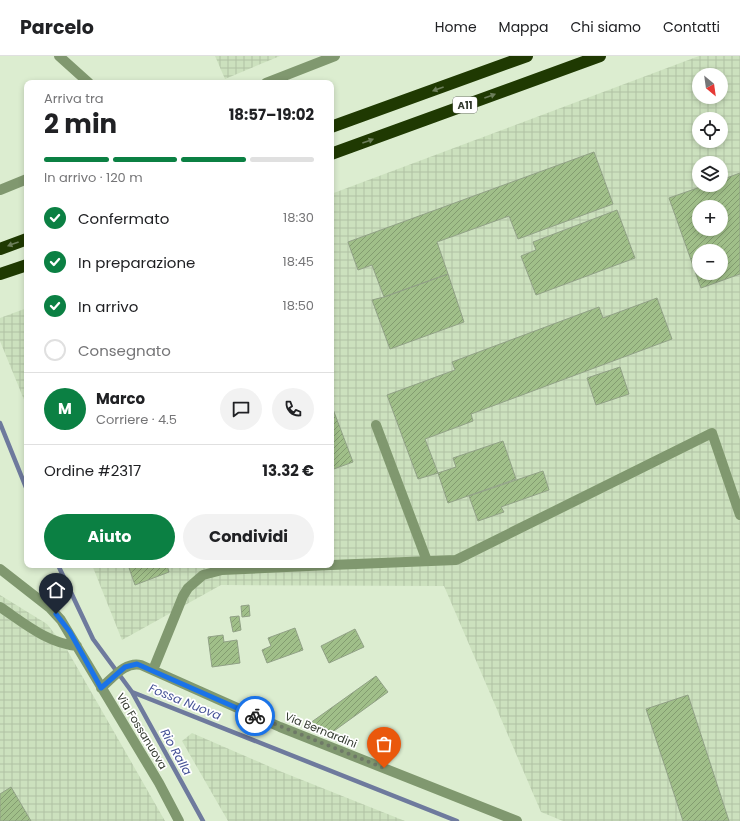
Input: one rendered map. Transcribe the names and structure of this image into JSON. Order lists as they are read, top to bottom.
{
  "streets": {
    "highway": ["A11"],
    "street": ["Via Bernardini", "Via Fossanuova"]
  },
  "crossings": [
    ["Via Bernardini", "Via Fossanuova"]
  ],
  "water": ["Fossa Nuova", "Rio Ralla"],
  "north": "bottom right",
  "page": {
    "header": "Parcelo",
    "nav": [
      "Home",
      "Mappa",
      "Chi siamo",
      "Contatti"
    ],
    "map_buttons": ["+", "−"],
    "heading": ["2 min", "Arriva tra", "18:57–19:02"],
    "panel": [
      "Marco",
      "Corriere · 4.5",
      "Ordine #2317",
      "13.32 €"
    ],
    "bar": "In arrivo · 120 m",
    "list": [
      ["Confermato", "18:30"],
      ["In preparazione", "18:45"],
      ["In arrivo", "18:50"],
      "Consegnato"
    ],
    "round": "M",
    "buttons": ["Aiuto", "Condividi"]
  }
}
